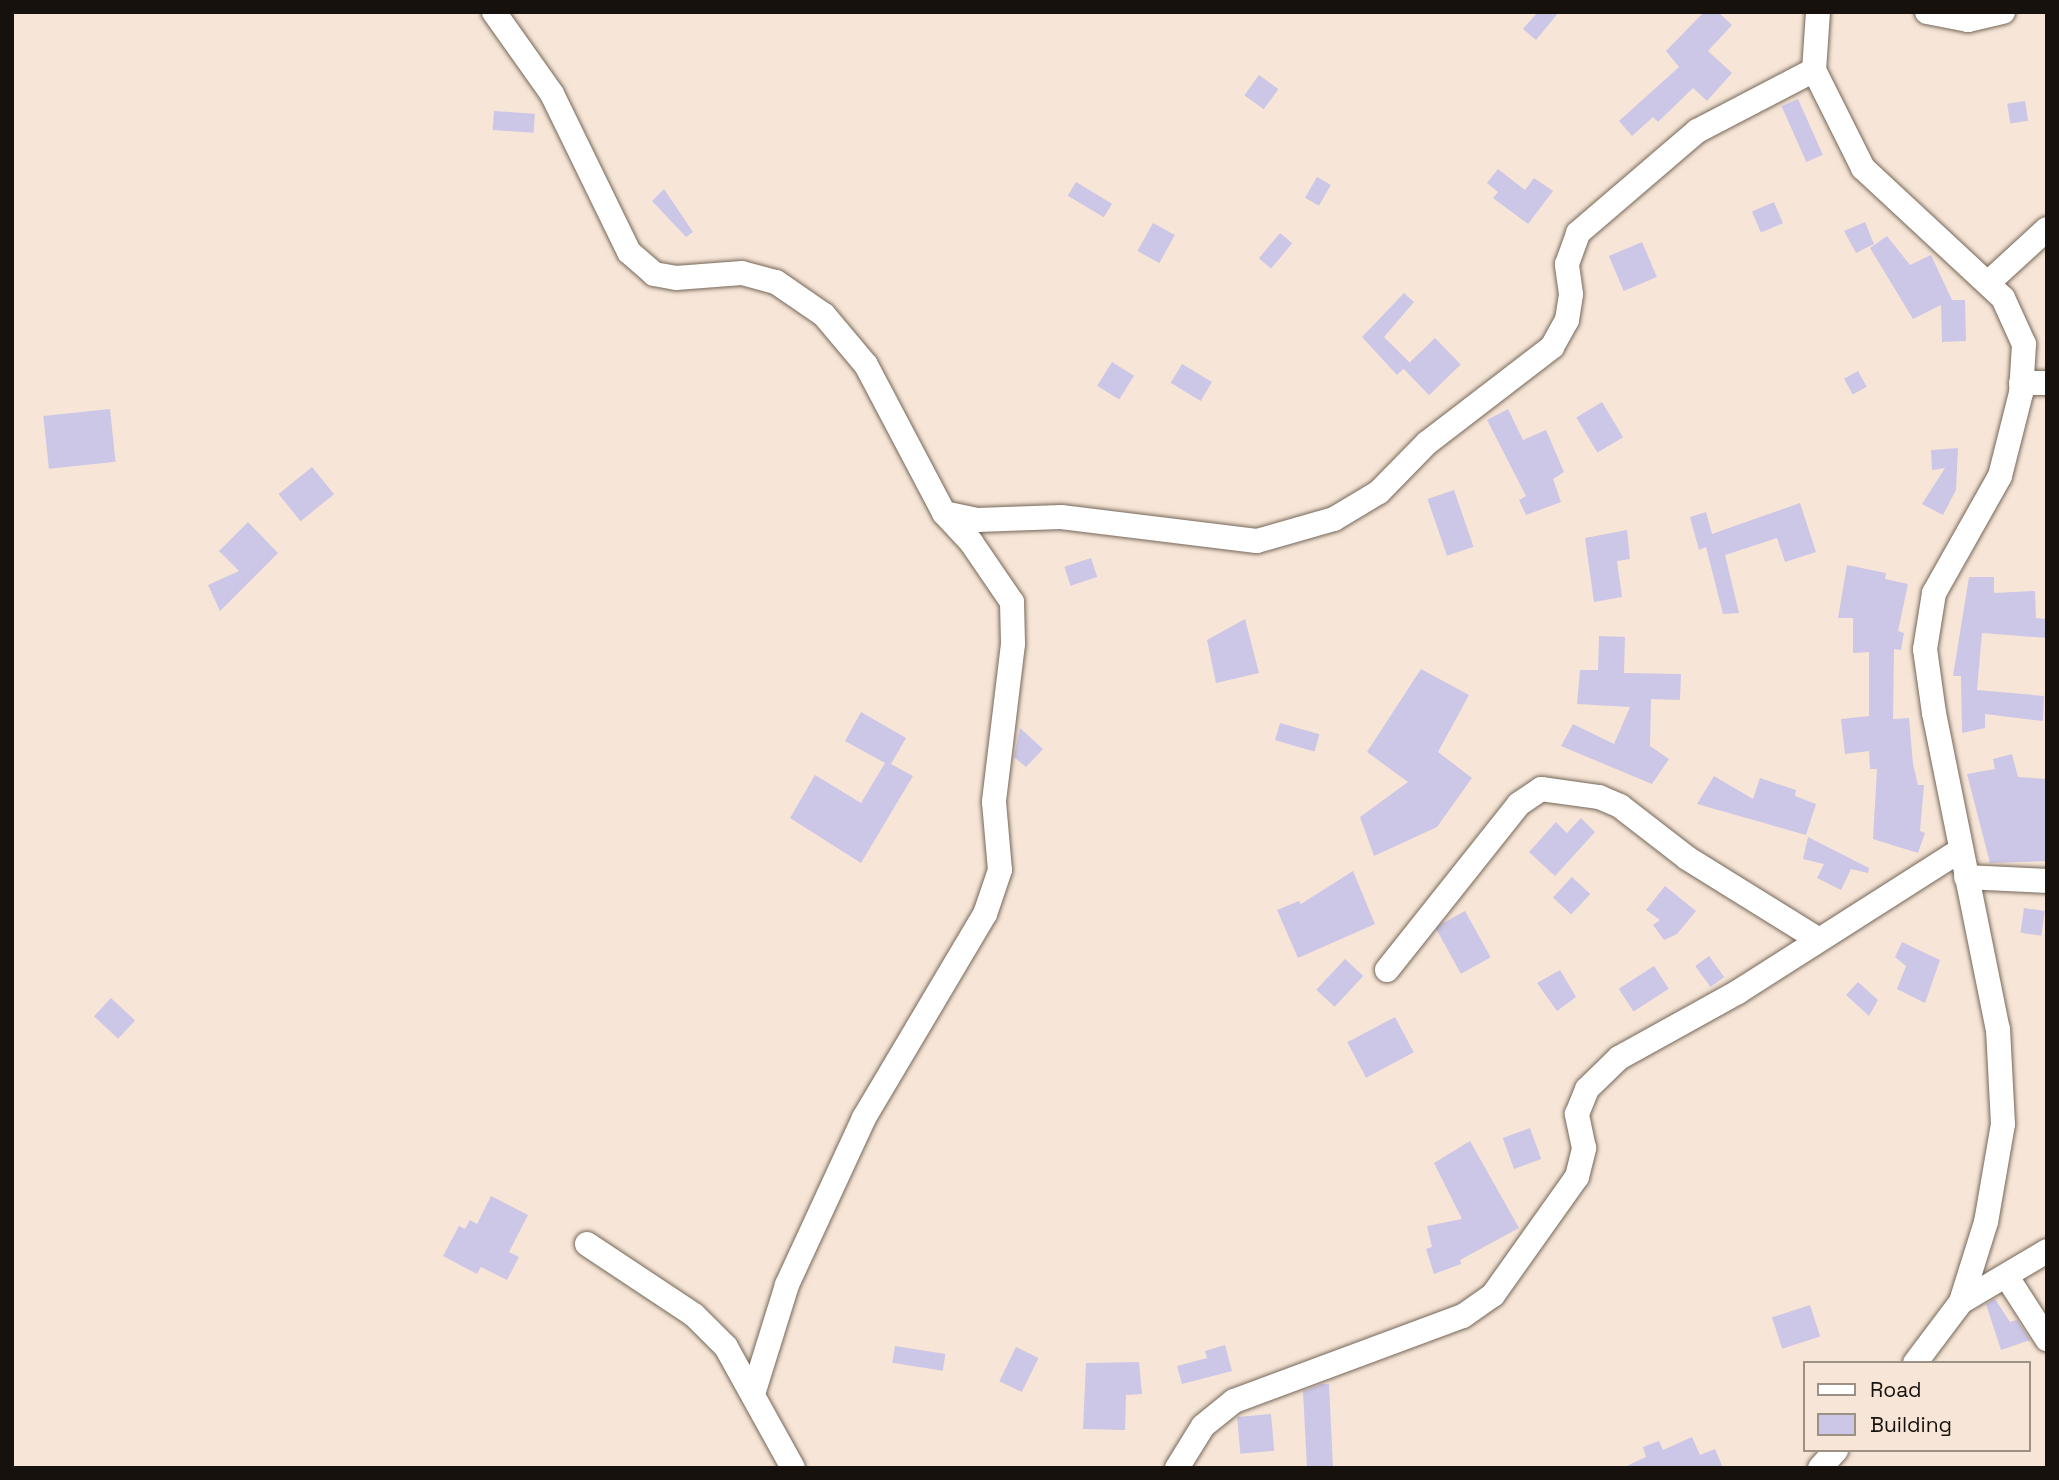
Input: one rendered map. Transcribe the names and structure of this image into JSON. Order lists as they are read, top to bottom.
{
  "legend": ["Road", "Building"]
}
